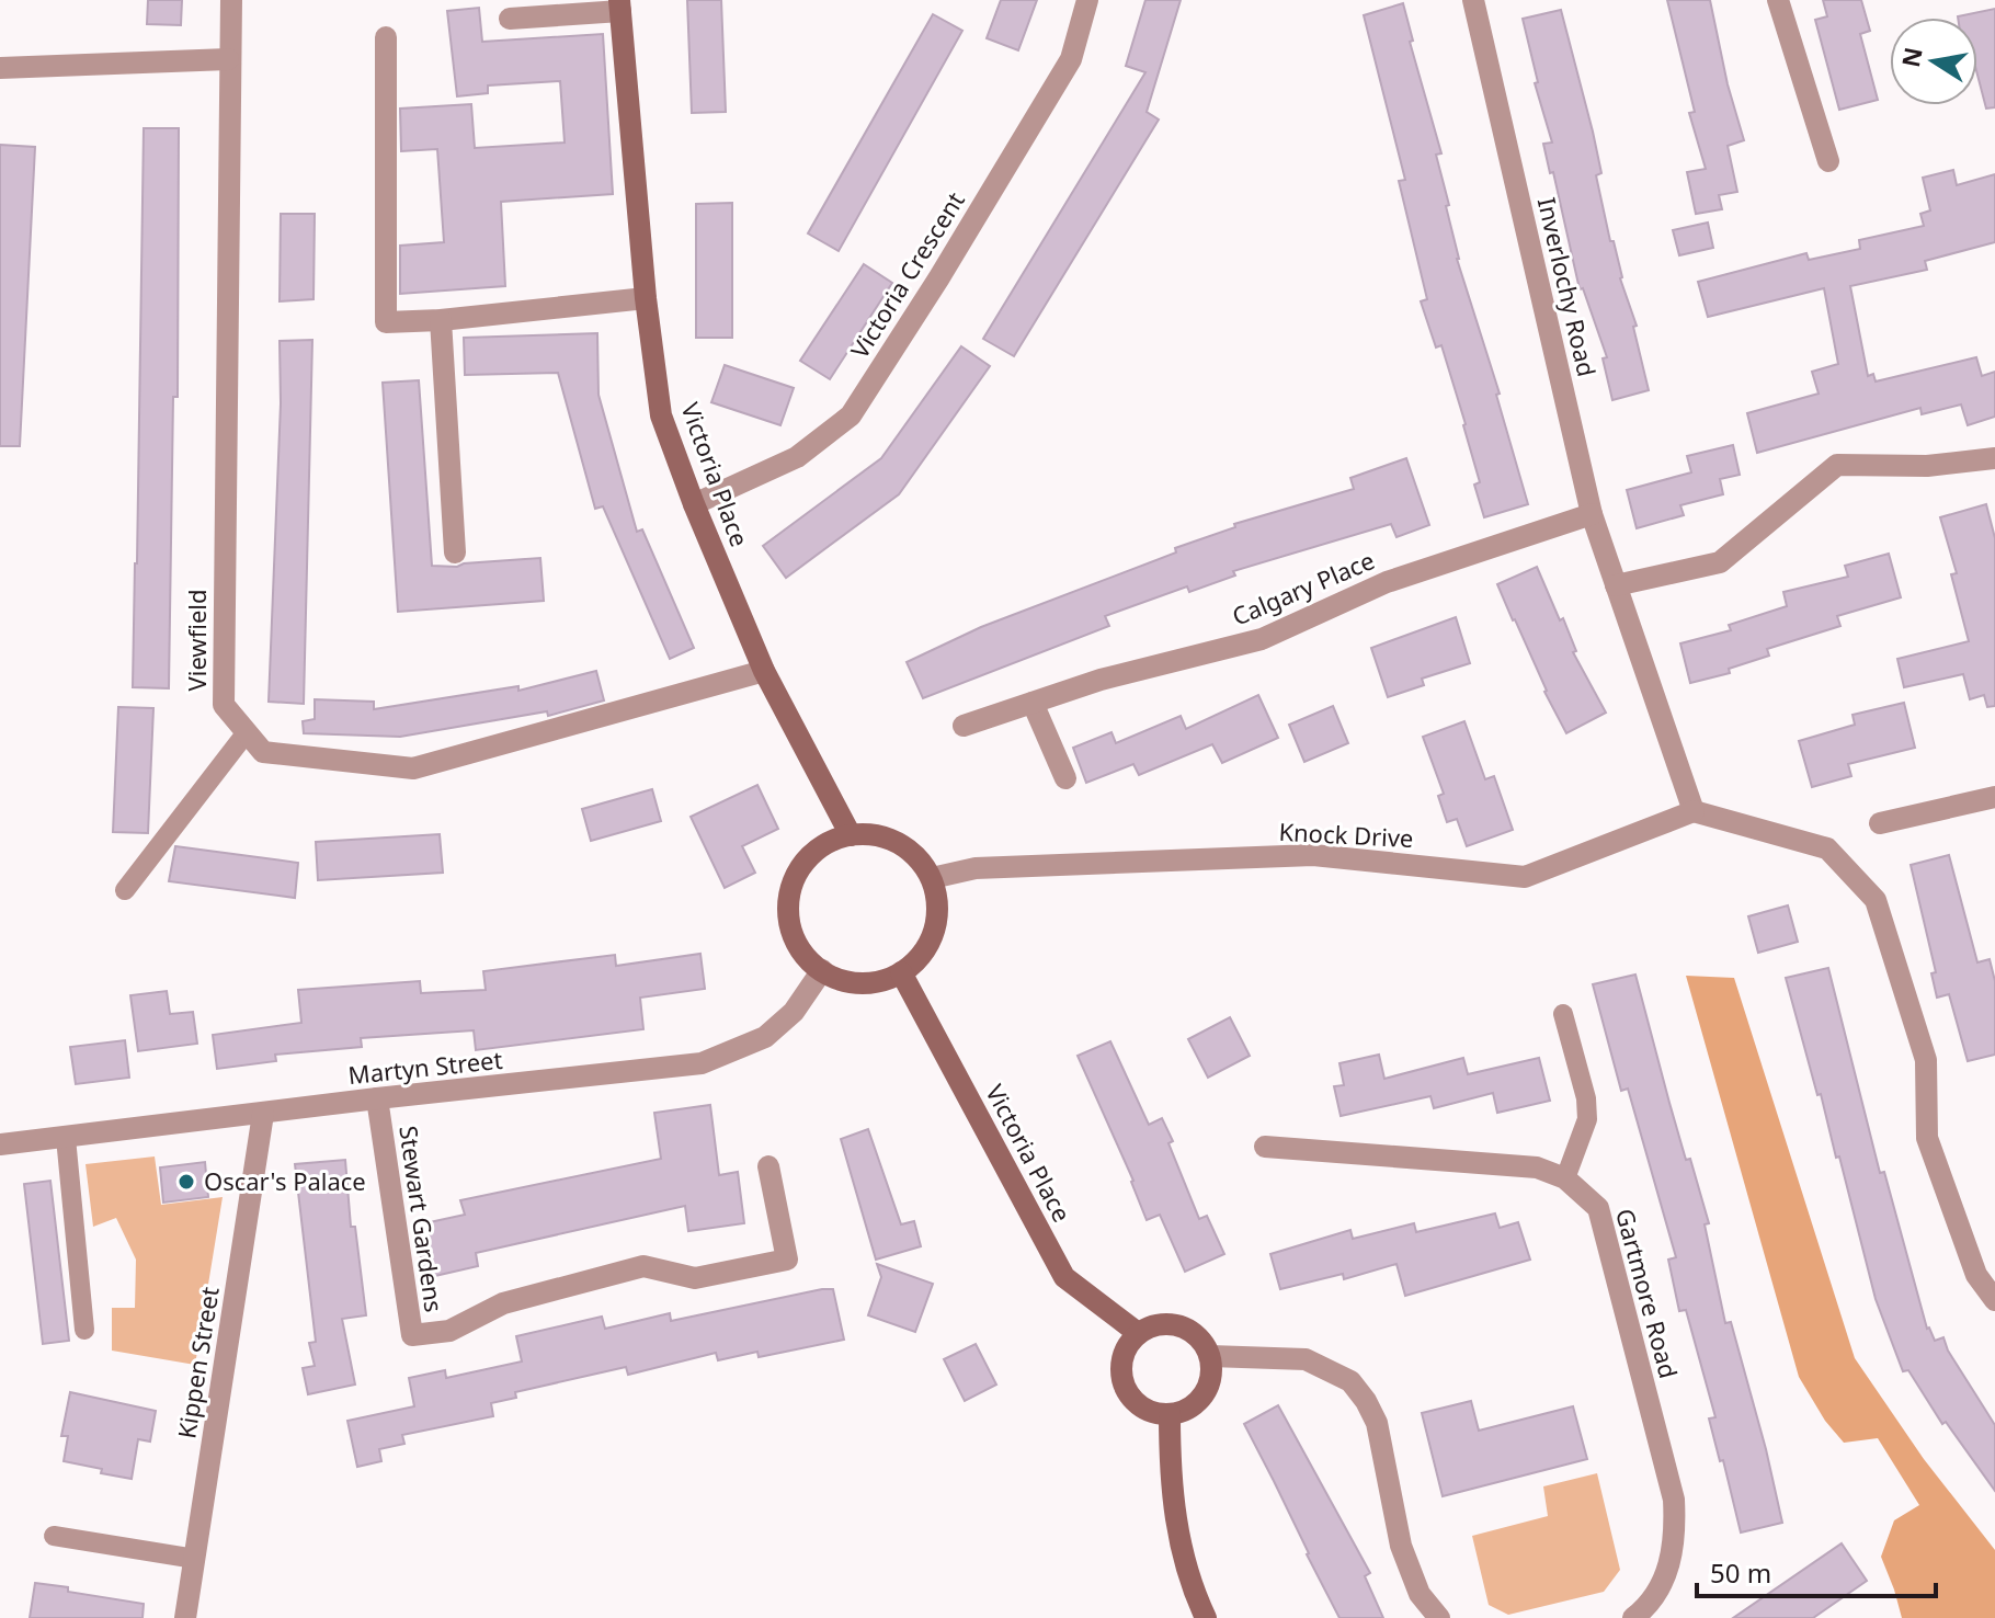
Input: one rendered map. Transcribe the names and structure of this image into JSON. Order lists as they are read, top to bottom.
{
  "streets": {
    "street": [
      "Victoria Crescent",
      "Inverlochy Road",
      "Victoria Place",
      "Calgary Place",
      "Viewfield",
      "Knock Drive",
      "Martyn Street",
      "Stewart Gardens",
      "Gartmore Road",
      "Kippen Street"
    ]
  },
  "crossings": [
    ["Victoria Crescent", "Victoria Place"],
    ["Inverlochy Road", "Calgary Place"],
    ["Inverlochy Road", "Knock Drive"],
    ["Victoria Place", "Viewfield"],
    ["Victoria Place", "Knock Drive"],
    ["Victoria Place", "Martyn Street"],
    ["Knock Drive", "Martyn Street"],
    ["Martyn Street", "Stewart Gardens"],
    ["Martyn Street", "Kippen Street"]
  ],
  "places": ["Oscar's Palace"],
  "scale_bar": "50 m",
  "north": "left"
}
